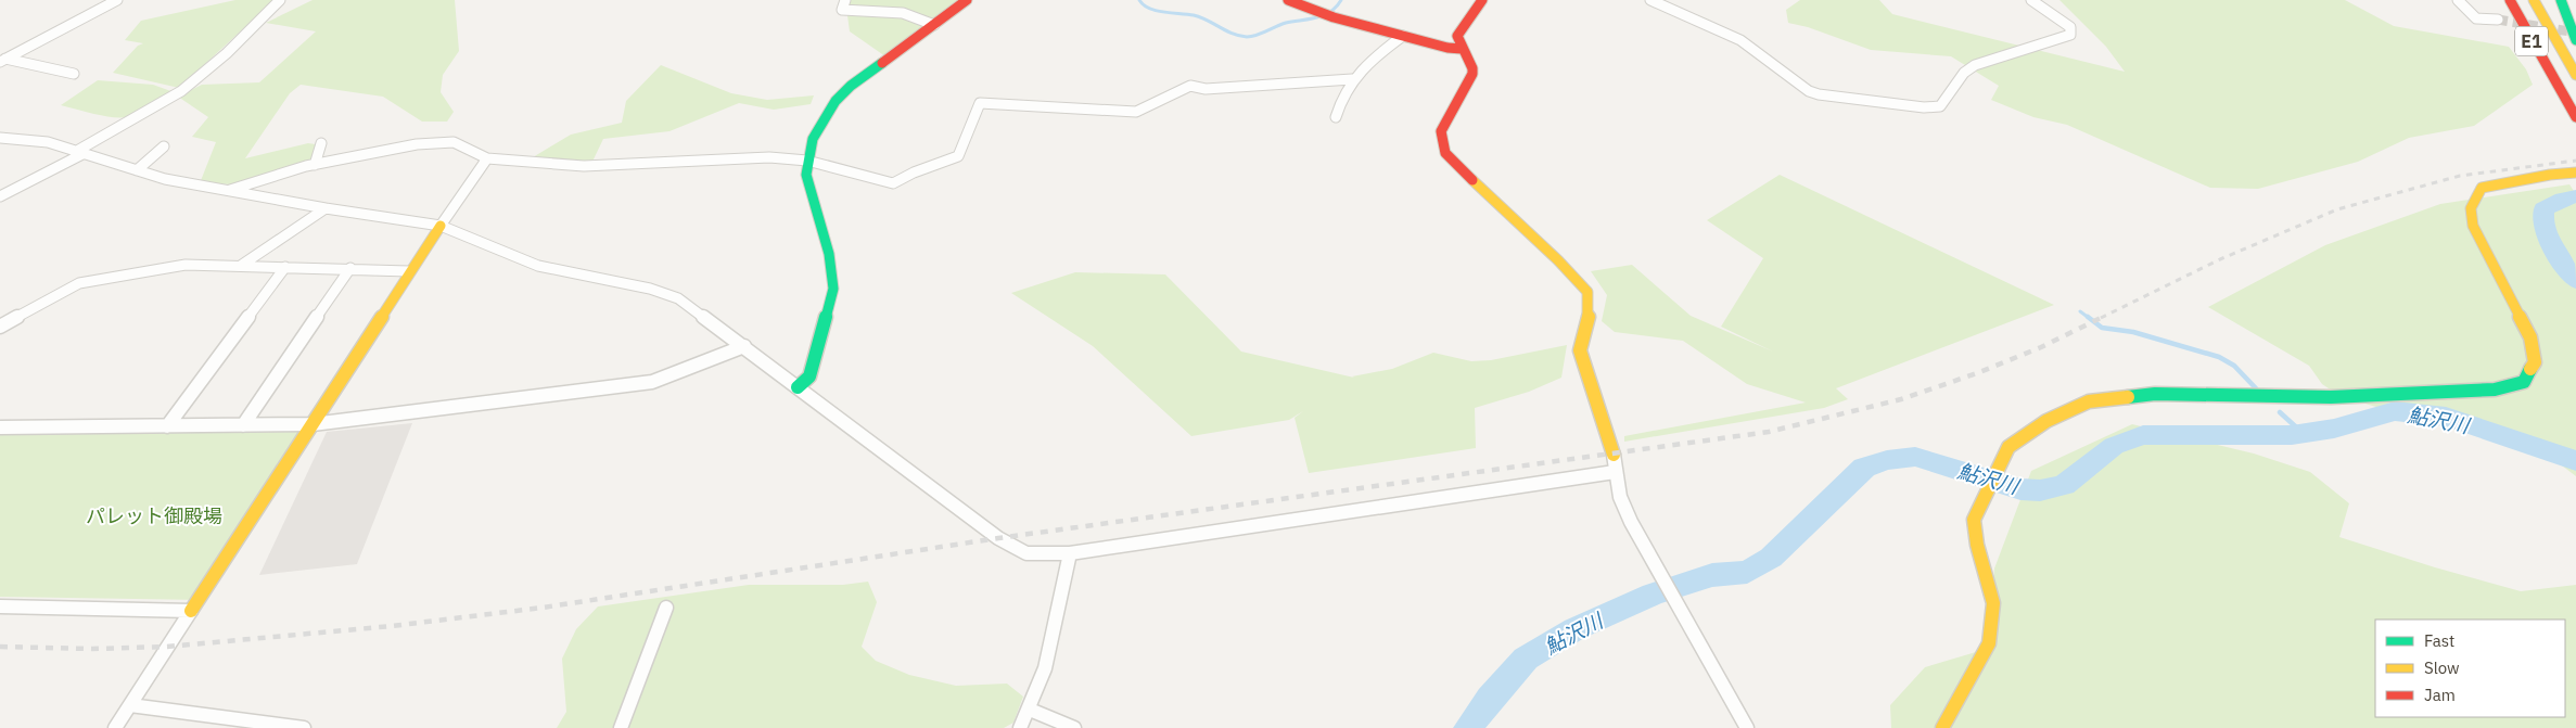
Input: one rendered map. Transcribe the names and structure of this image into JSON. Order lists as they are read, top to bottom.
{
  "streets": {
    "main road": ["E1"]
  },
  "water": ["鮎沢川"],
  "parks": ["パレット御殿場"],
  "legend": ["Fast", "Slow", "Jam"]
}
